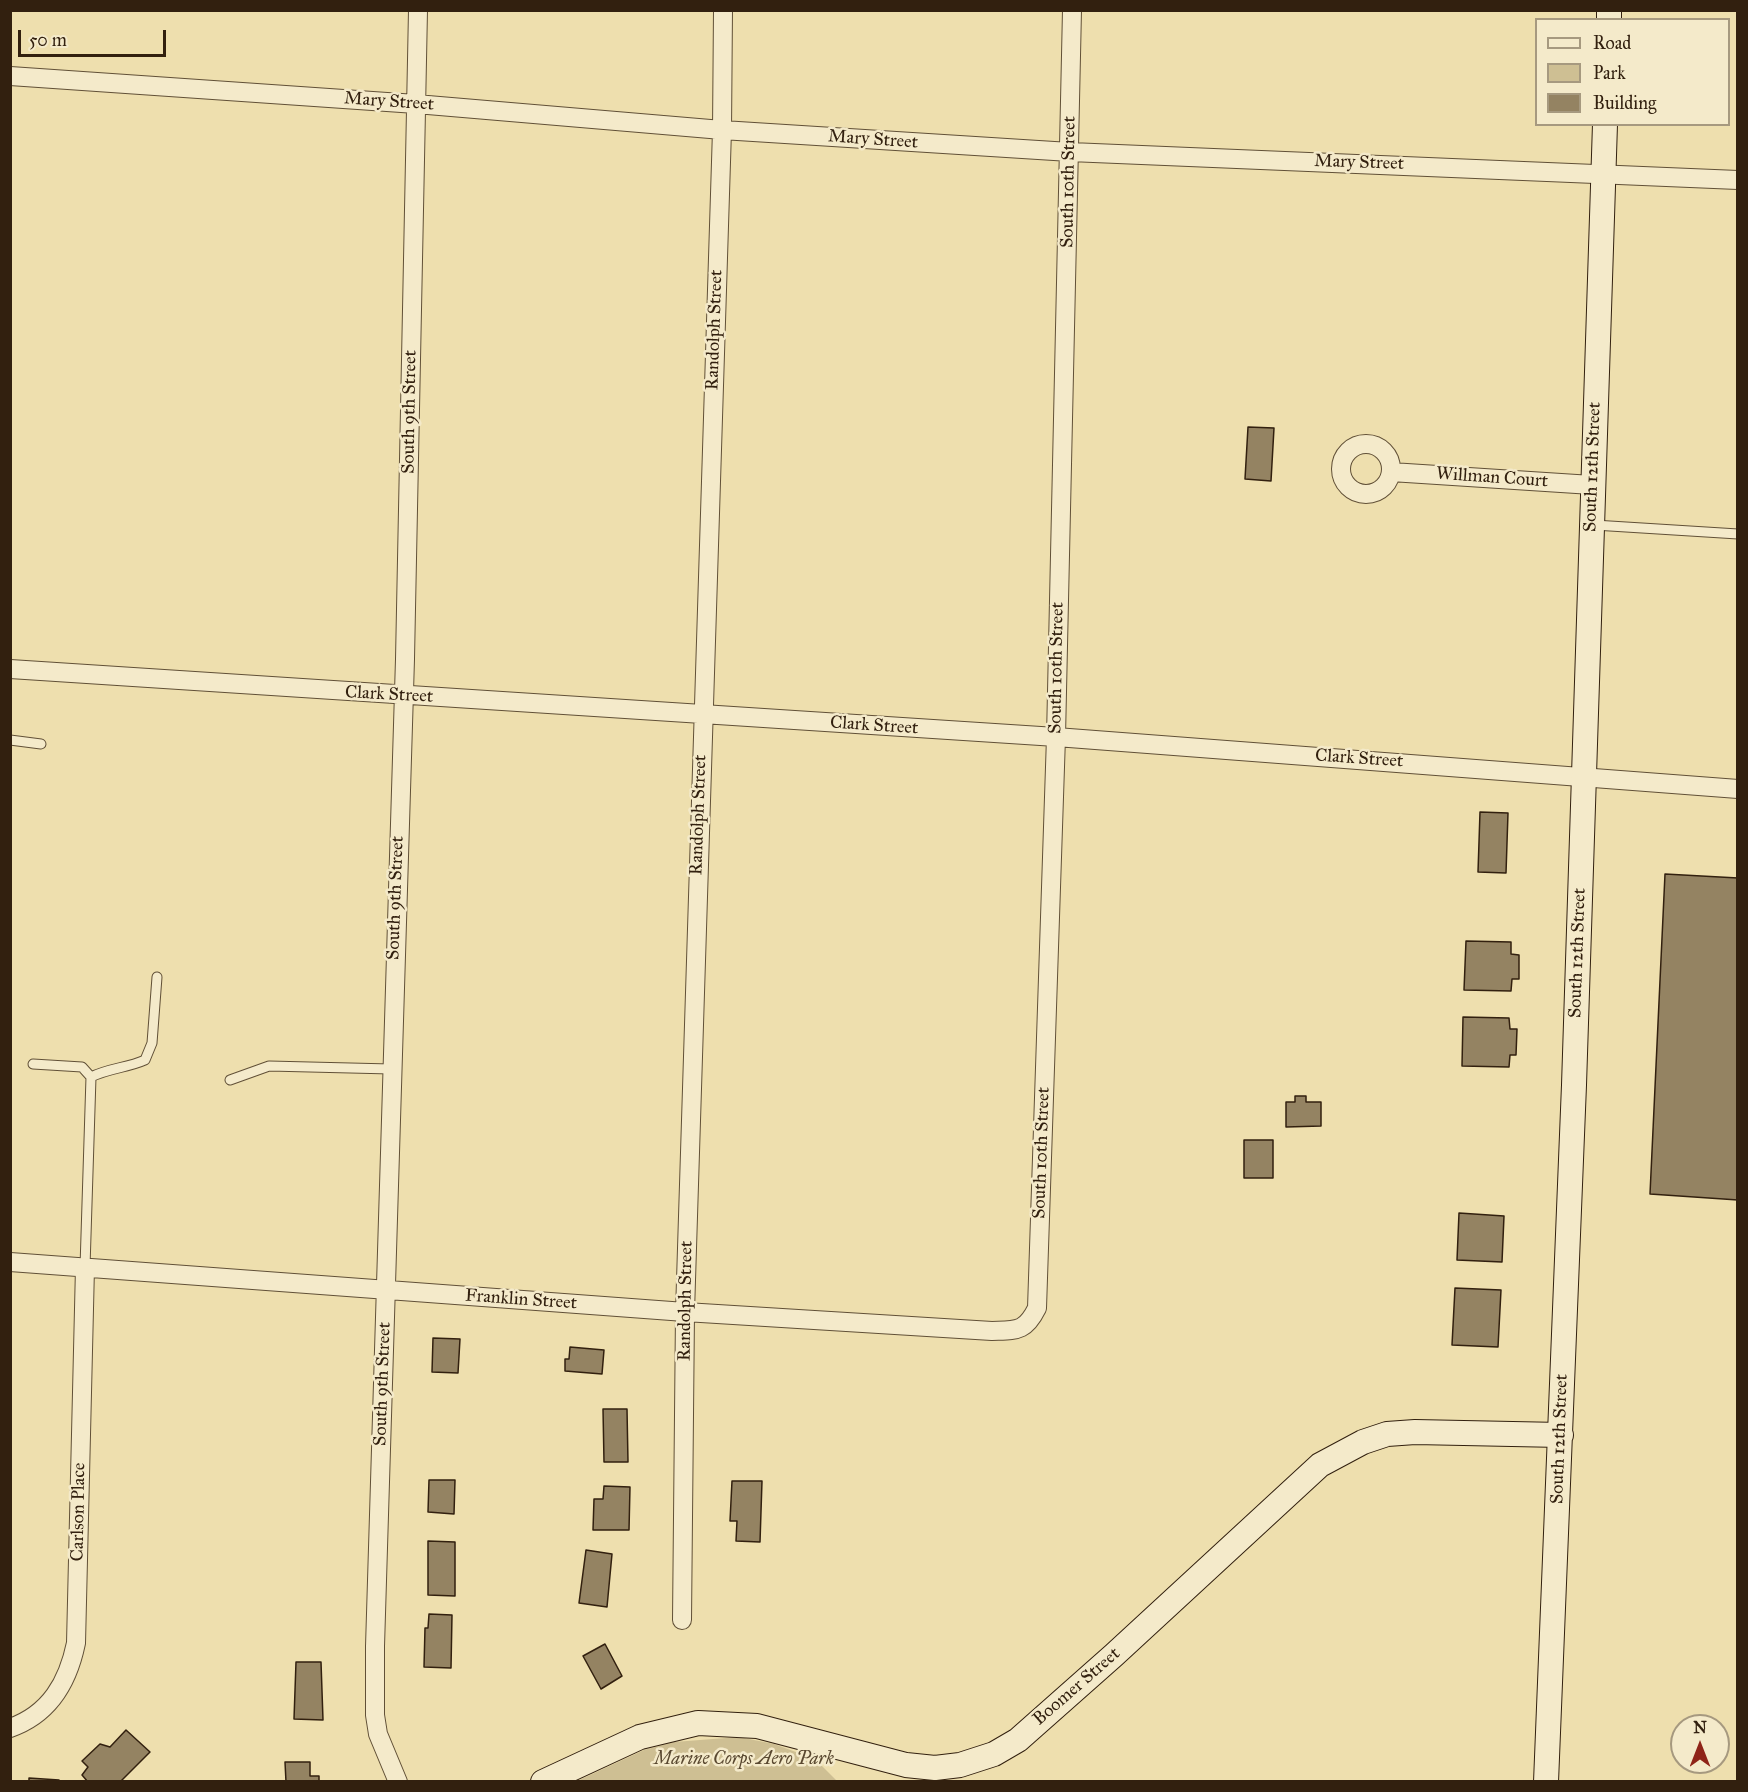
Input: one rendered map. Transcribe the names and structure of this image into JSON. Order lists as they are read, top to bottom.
{
  "streets": {
    "street": [
      "Mary Street",
      "South 10th Street",
      "Randolph Street",
      "South 9th Street",
      "South 12th Street",
      "Willman Court",
      "Clark Street",
      "Franklin Street",
      "Carlson Place",
      "Boomer Street"
    ]
  },
  "crossings": [
    ["Mary Street", "South 10th Street"],
    ["Mary Street", "Randolph Street"],
    ["Mary Street", "South 9th Street"],
    ["Mary Street", "South 12th Street"],
    ["South 10th Street", "Clark Street"],
    ["South 10th Street", "Franklin Street"],
    ["Randolph Street", "Clark Street"],
    ["Randolph Street", "Franklin Street"],
    ["South 9th Street", "Clark Street"],
    ["South 9th Street", "Franklin Street"],
    ["South 12th Street", "Willman Court"],
    ["South 12th Street", "Clark Street"],
    ["South 12th Street", "Boomer Street"],
    ["Franklin Street", "Carlson Place"]
  ],
  "parks": ["Marine Corps Aero Park"],
  "legend": ["Road", "Park", "Building"],
  "scale_bar": "50 m",
  "north": "top"
}
